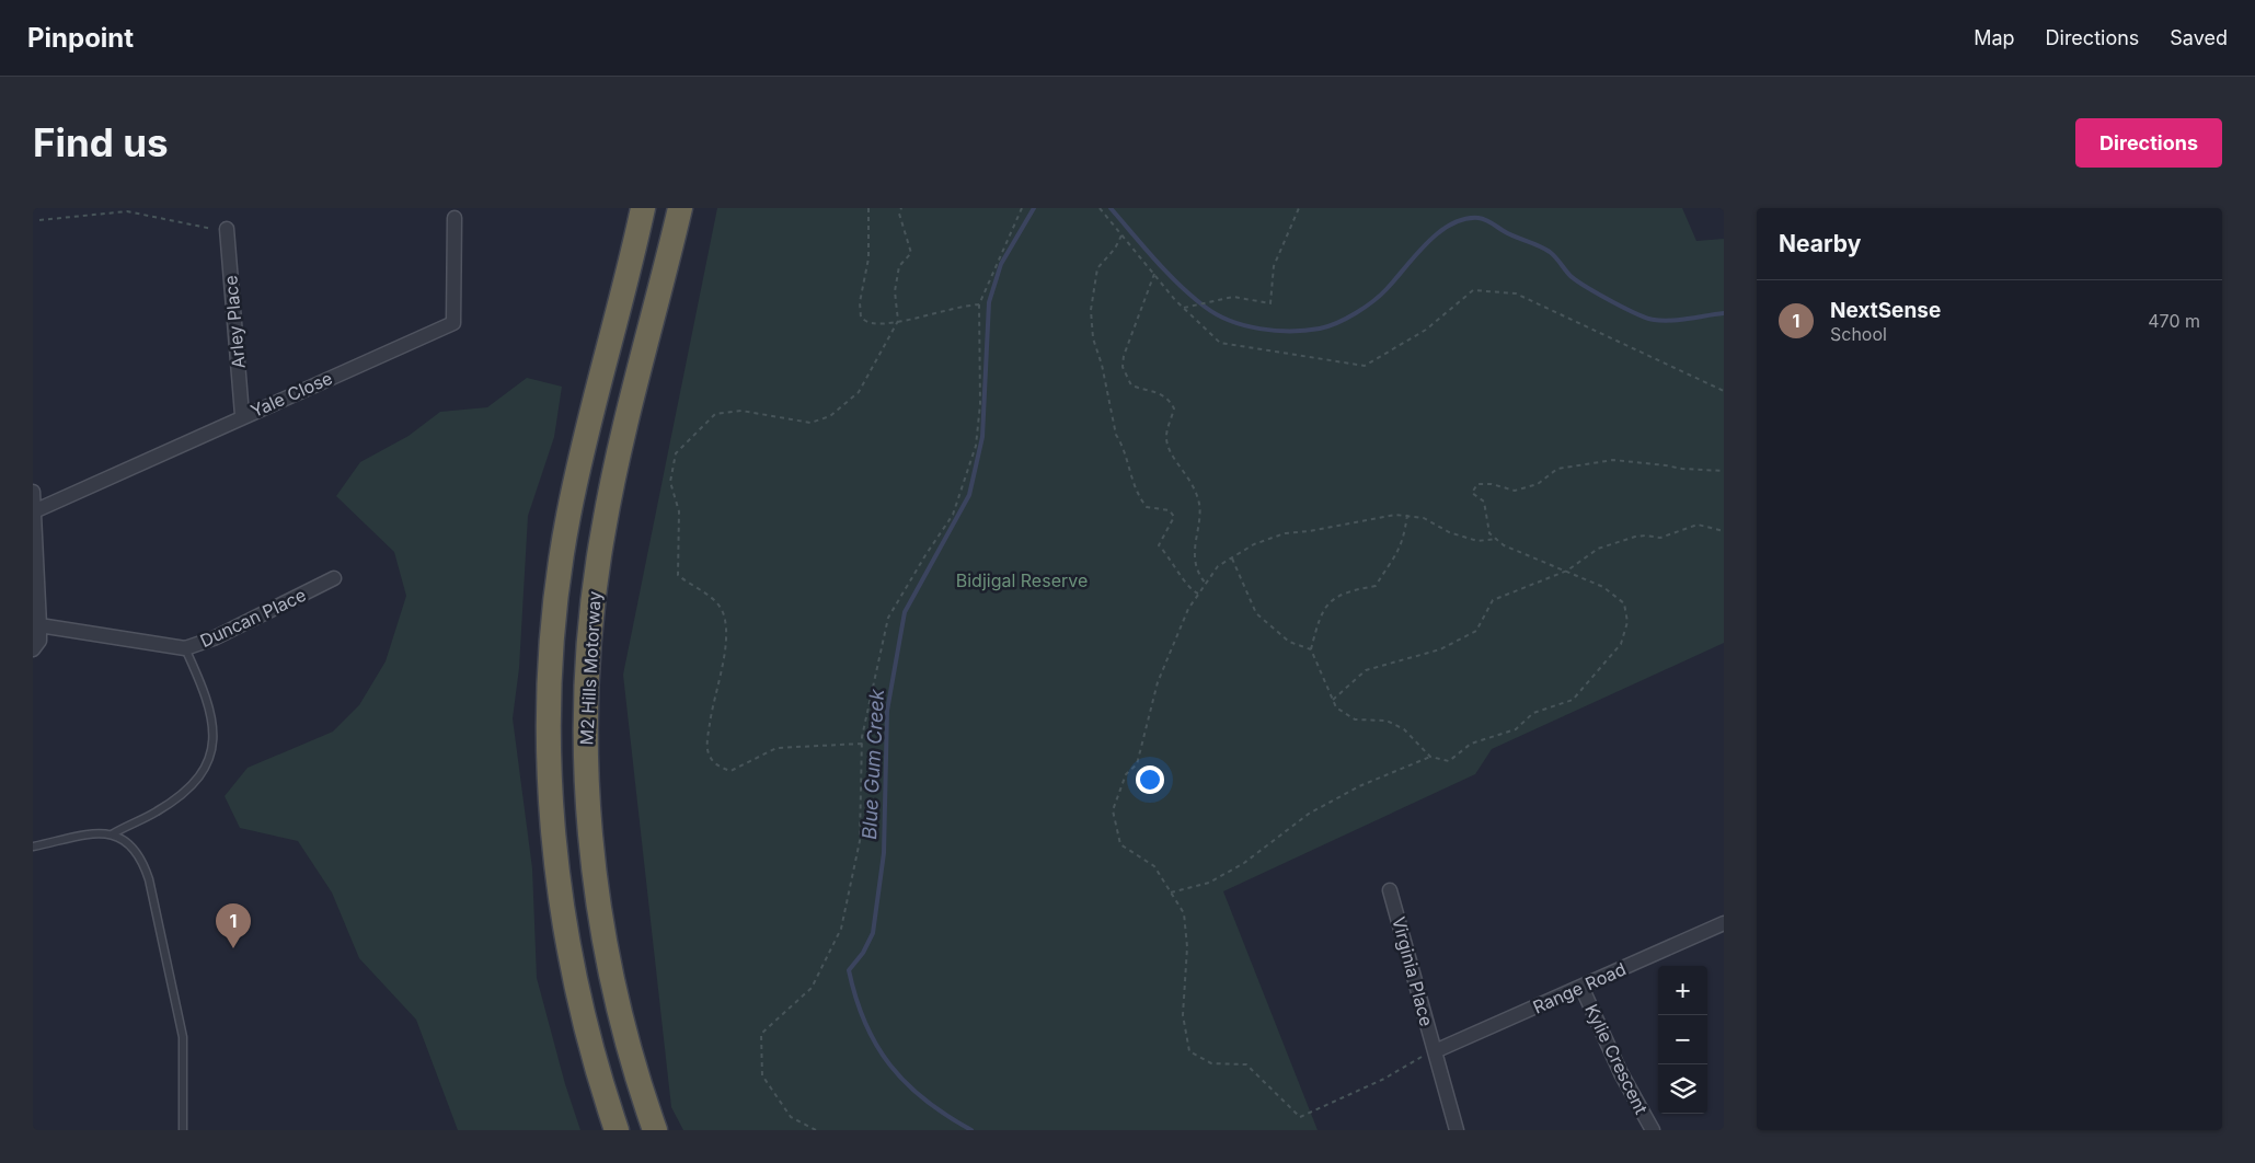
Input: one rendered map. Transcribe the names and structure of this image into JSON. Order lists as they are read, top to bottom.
{
  "streets": {
    "highway": ["M2 Hills Motorway"],
    "street": [
      "Arley Place",
      "Yale Close",
      "Duncan Place",
      "Virginia Place",
      "Range Road",
      "Kylie Crescent"
    ]
  },
  "crossings": [
    ["Arley Place", "Yale Close"],
    ["Virginia Place", "Range Road"],
    ["Range Road", "Kylie Crescent"]
  ],
  "water": ["Blue Gum Creek"],
  "parks": ["Bidjigal Reserve"],
  "page": {
    "header": "Pinpoint",
    "nav": ["Map", "Directions", "Saved"],
    "buttons": "Directions",
    "title": "Find us",
    "heading": "Nearby",
    "list": [
      {
        "mark": "1",
        "name": "NextSense",
        "note": "School",
        "value": "470 m"
      }
    ],
    "pins": "1",
    "map_buttons": ["+", "−"]
  }
}
